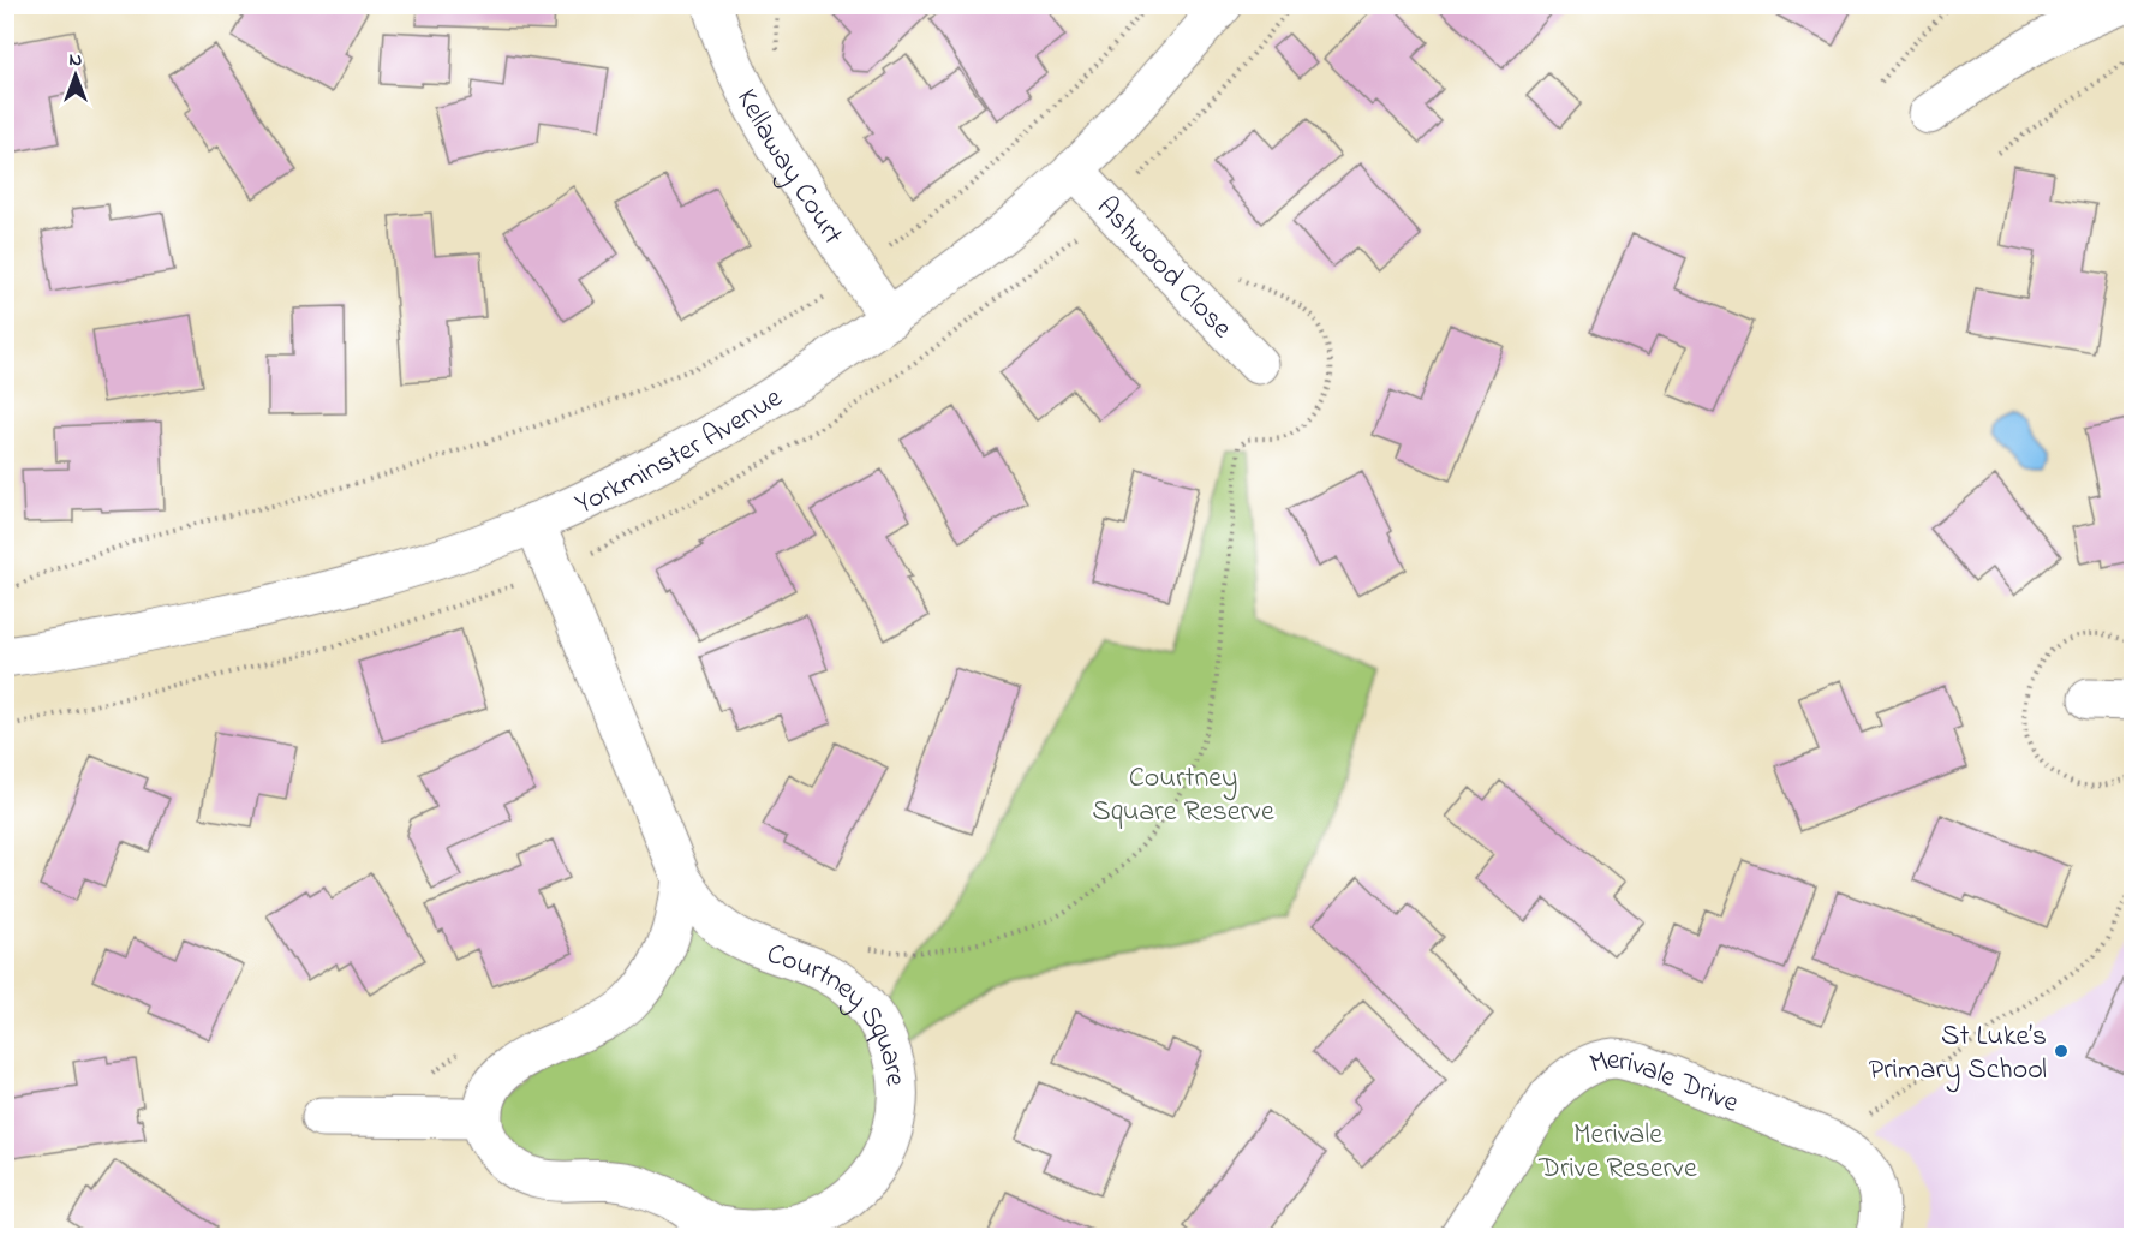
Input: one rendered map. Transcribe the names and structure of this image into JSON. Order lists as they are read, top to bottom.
{
  "streets": {
    "street": [
      "Kellaway Court",
      "Ashwood Close",
      "Yorkminster Avenue",
      "Courtney Square",
      "Merivale Drive"
    ]
  },
  "crossings": [
    ["Kellaway Court", "Yorkminster Avenue"],
    ["Ashwood Close", "Yorkminster Avenue"],
    ["Yorkminster Avenue", "Courtney Square"]
  ],
  "parks": ["Courtney Square Reserve", "Merivale Drive Reserve"],
  "places": ["St Luke’s Primary School"],
  "north": "top"
}
